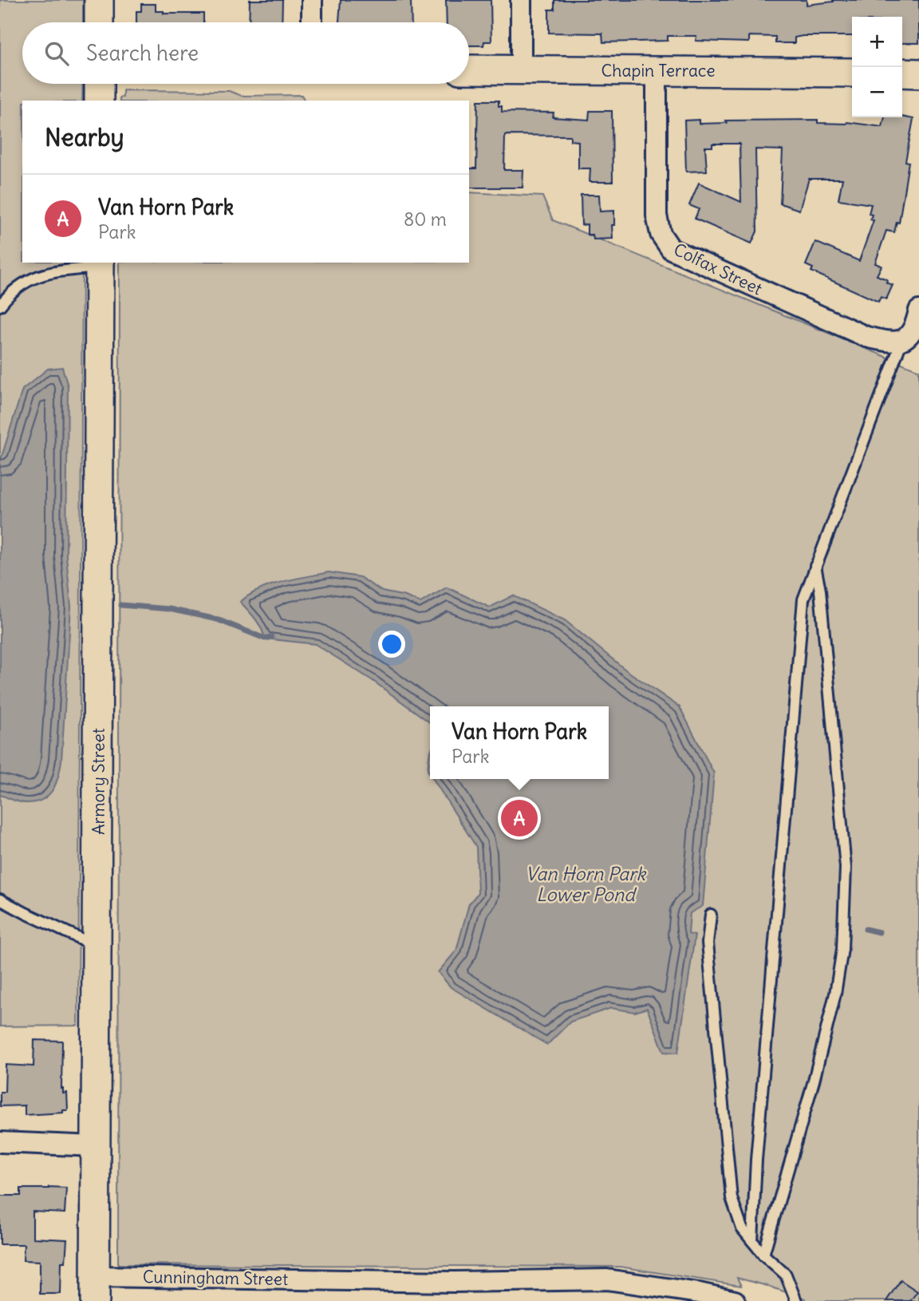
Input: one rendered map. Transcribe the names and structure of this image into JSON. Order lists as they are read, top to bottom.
{
  "streets": {
    "main road": ["Chapin Terrace", "Armory Street"],
    "street": ["Colfax Street", "Cunningham Street"]
  },
  "crossings": [
    ["Chapin Terrace", "Colfax Street"],
    ["Armory Street", "Cunningham Street"]
  ],
  "water": ["Van Horn Park Lower Pond"],
  "page": {
    "map_buttons": ["+", "−"],
    "search": "Search here",
    "heading": "Nearby",
    "list": [
      {
        "mark": "A",
        "name": "Van Horn Park",
        "note": "Park",
        "value": "80 m"
      }
    ],
    "popup": ["Van Horn Park", "Park"],
    "pins": "A"
  }
}
